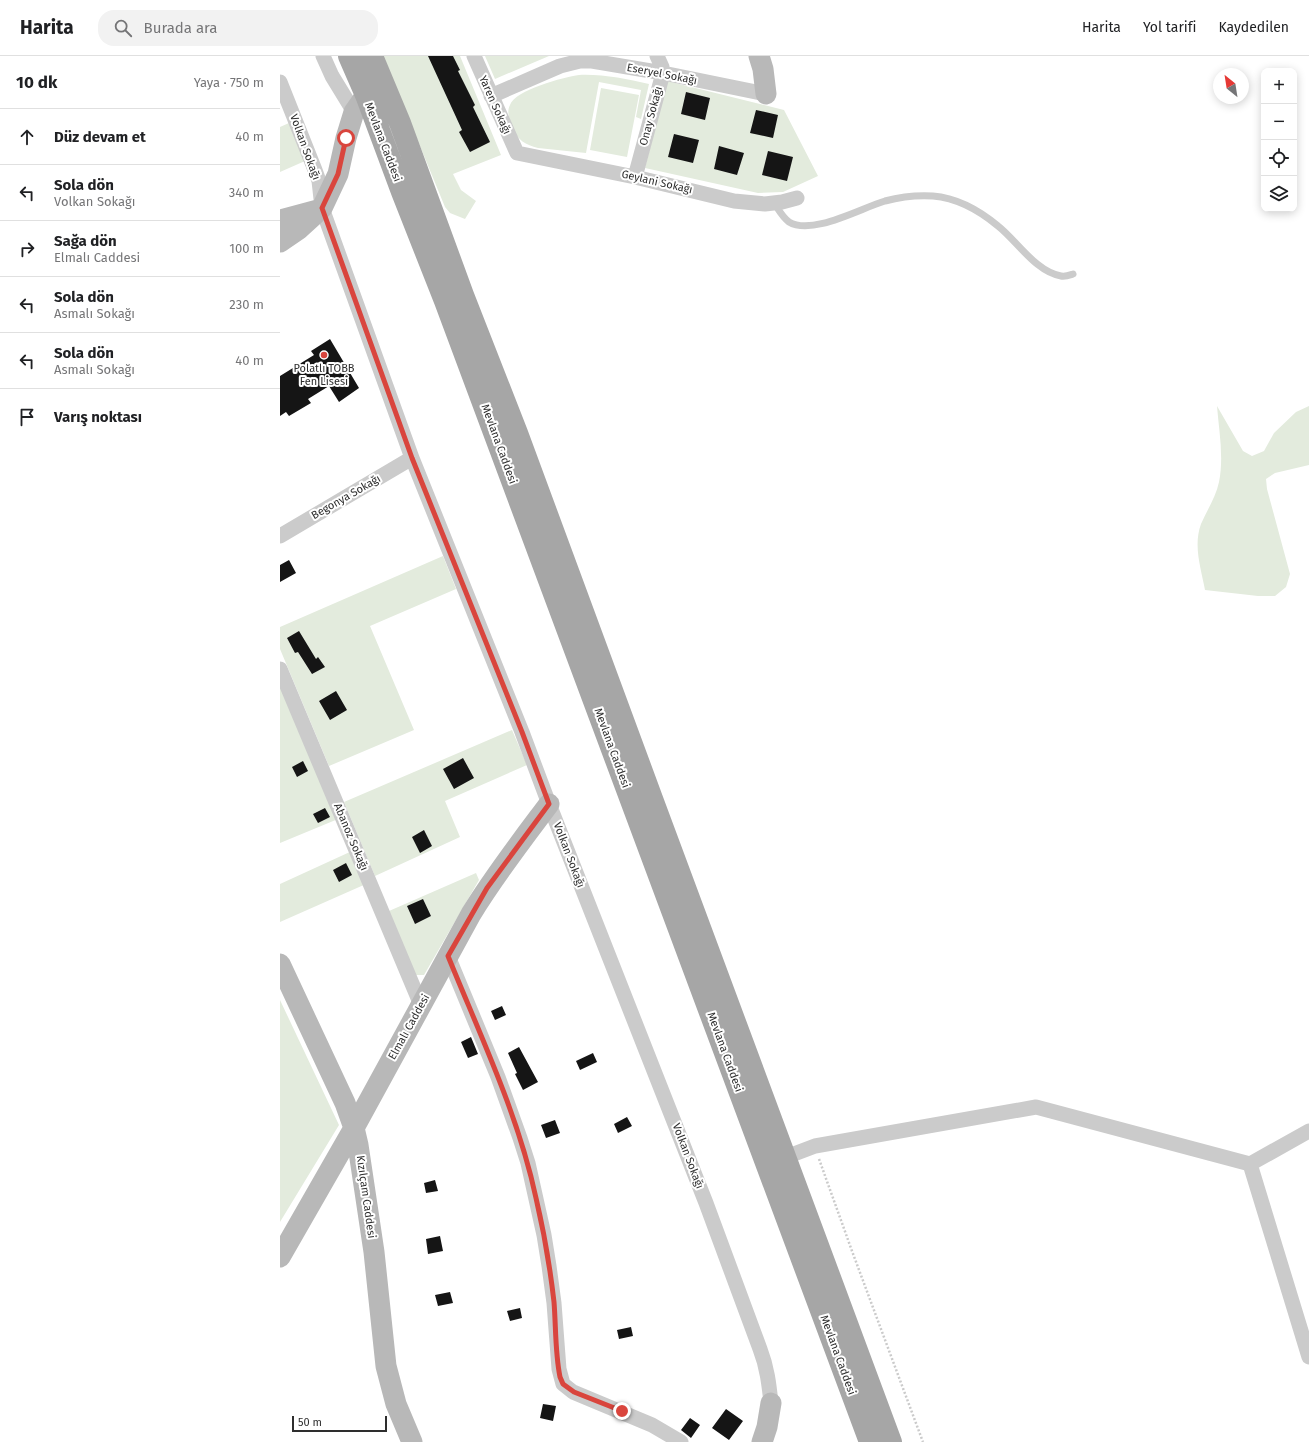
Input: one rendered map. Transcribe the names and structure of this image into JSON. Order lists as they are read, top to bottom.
{
  "streets": {
    "main road": ["Mevlana Caddesi"],
    "street": [
      "Eseryel Sokağı",
      "Yaren Sokağı",
      "Onay Sokağı",
      "Volkan Sokağı",
      "Geylani Sokağı",
      "Begonya Sokağı",
      "Abanoz Sokağı",
      "Elmalı Caddesi",
      "Kızılçam Caddesi"
    ]
  },
  "crossings": [
    ["Eseryel Sokağı", "Yaren Sokağı"],
    ["Eseryel Sokağı", "Onay Sokağı"],
    ["Yaren Sokağı", "Geylani Sokağı"],
    ["Onay Sokağı", "Geylani Sokağı"],
    ["Volkan Sokağı", "Begonya Sokağı"],
    ["Volkan Sokağı", "Elmalı Caddesi"],
    ["Abanoz Sokağı", "Elmalı Caddesi"],
    ["Elmalı Caddesi", "Kızılçam Caddesi"]
  ],
  "places": ["Polatlı TOBB Fen Lisesi"],
  "scale_bar": "50 m",
  "north": "top left",
  "page": {
    "header": "Harita",
    "search": "Burada ara",
    "nav": ["Harita", "Yol tarifi", "Kaydedilen"],
    "heading": ["10 dk", "Yaya · 750 m"],
    "map_buttons": ["+", "−"],
    "list": [
      ["Düz devam et", "40 m"],
      ["Sola dön", "Volkan Sokağı", "340 m"],
      ["Sağa dön", "Elmalı Caddesi", "100 m"],
      ["Sola dön", "Asmalı Sokağı", "230 m"],
      ["Sola dön", "Asmalı Sokağı", "40 m"],
      "Varış noktası"
    ],
    "scale": "50 m"
  }
}
